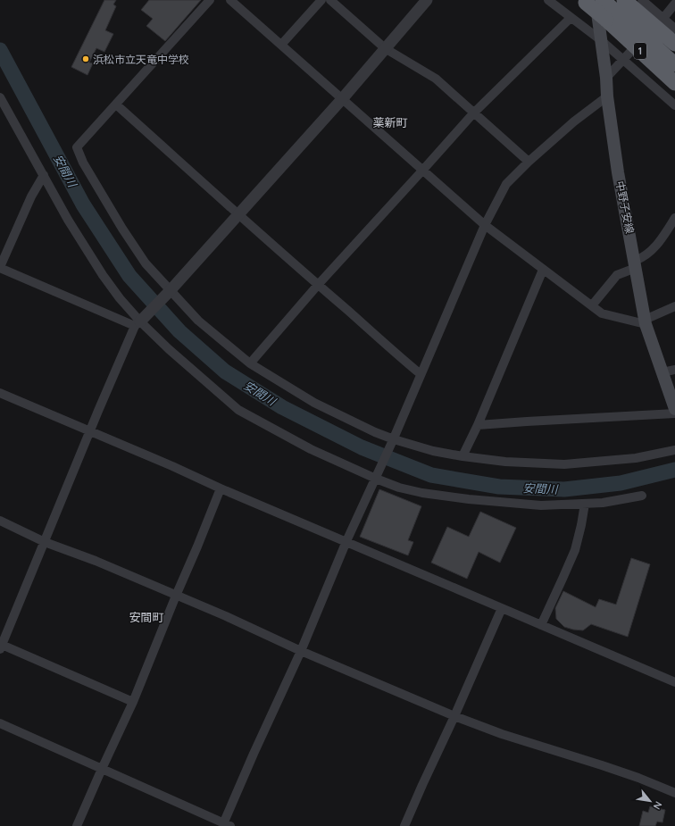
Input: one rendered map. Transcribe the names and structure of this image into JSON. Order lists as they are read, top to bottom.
{
  "streets": {
    "highway": ["1"],
    "main road": ["中野子安線"]
  },
  "crossings": [
    ["1", "中野子安線"]
  ],
  "districts": ["薬新町", "安間町"],
  "water": ["安間川"],
  "places": ["浜松市立天竜中学校"],
  "north": "bottom right"
}
